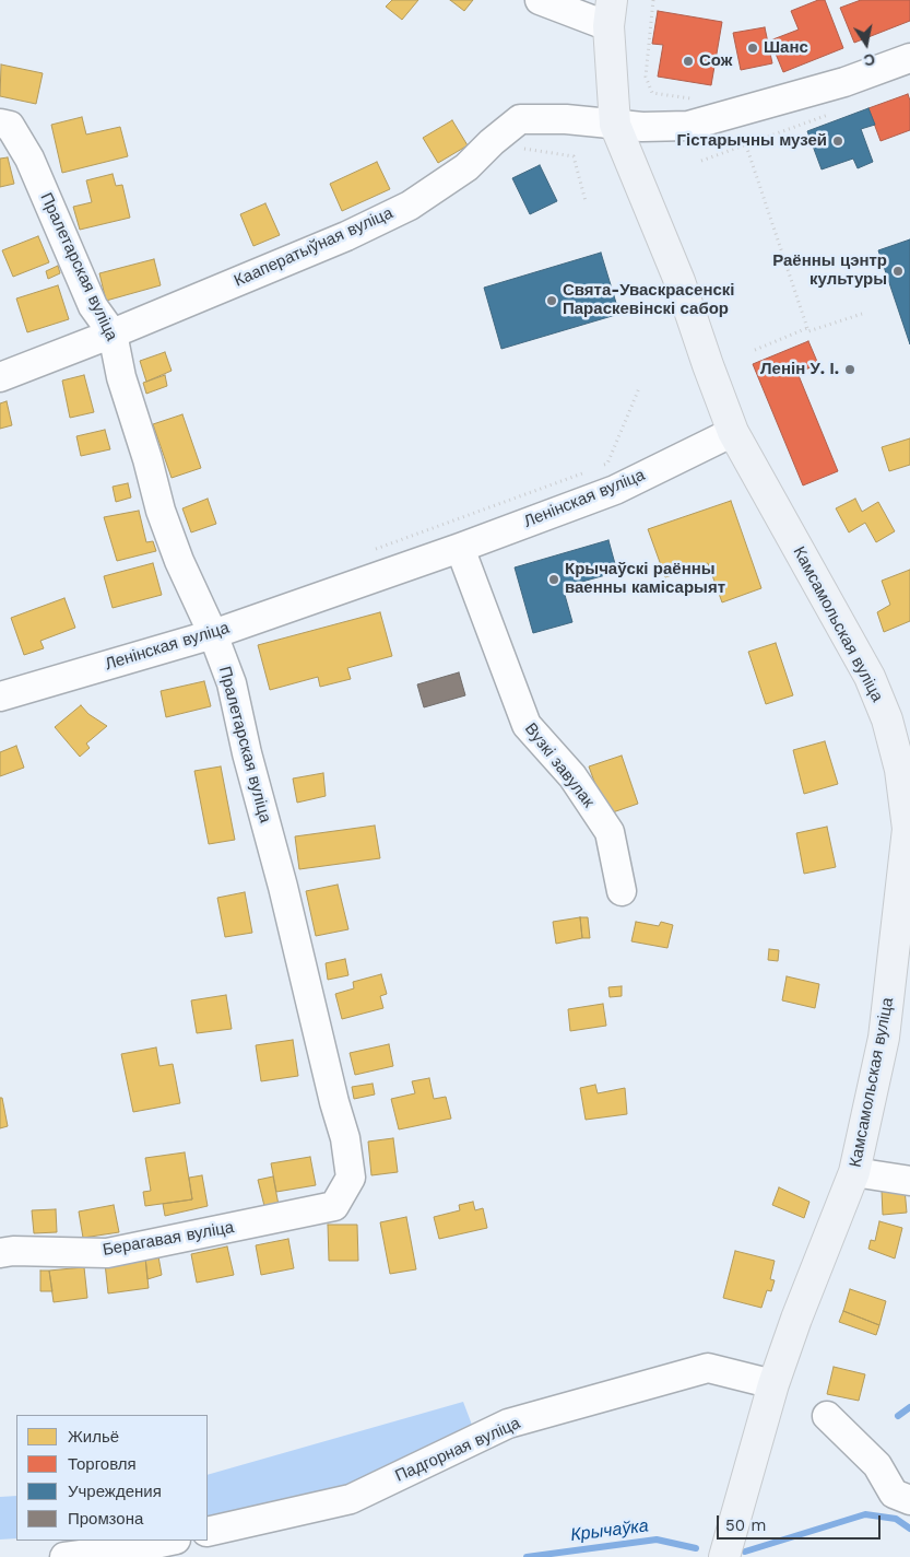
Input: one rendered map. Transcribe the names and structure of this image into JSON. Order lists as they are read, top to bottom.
{
  "streets": {
    "main road": ["Камсамольская вуліца"],
    "street": [
      "Кааператыўная вуліца",
      "Пралетарская вуліца",
      "Ленінская вуліца",
      "Вузкі завулак",
      "Берагавая вуліца",
      "Падгорная вуліца"
    ]
  },
  "crossings": [
    ["Кааператыўная вуліца", "Пралетарская вуліца"],
    ["Пралетарская вуліца", "Ленінская вуліца"],
    ["Пралетарская вуліца", "Берагавая вуліца"],
    ["Ленінская вуліца", "Камсамольская вуліца"],
    ["Ленінская вуліца", "Вузкі завулак"],
    ["Камсамольская вуліца", "Падгорная вуліца"]
  ],
  "water": ["Крычаўка"],
  "places": [
    "Шанс",
    "Сож",
    "Гістарычны музей",
    "Раённы цэнтр культуры",
    "Свята-Уваскрасенскі Параскевінскі сабор",
    "Ленін У. І.",
    "Крычаўскі раённы ваенны камісарыят"
  ],
  "legend": [
    "Жильё",
    "Торговля",
    "Учреждения",
    "Промзона"
  ],
  "scale_bar": "50 m",
  "north": "bottom"
}
